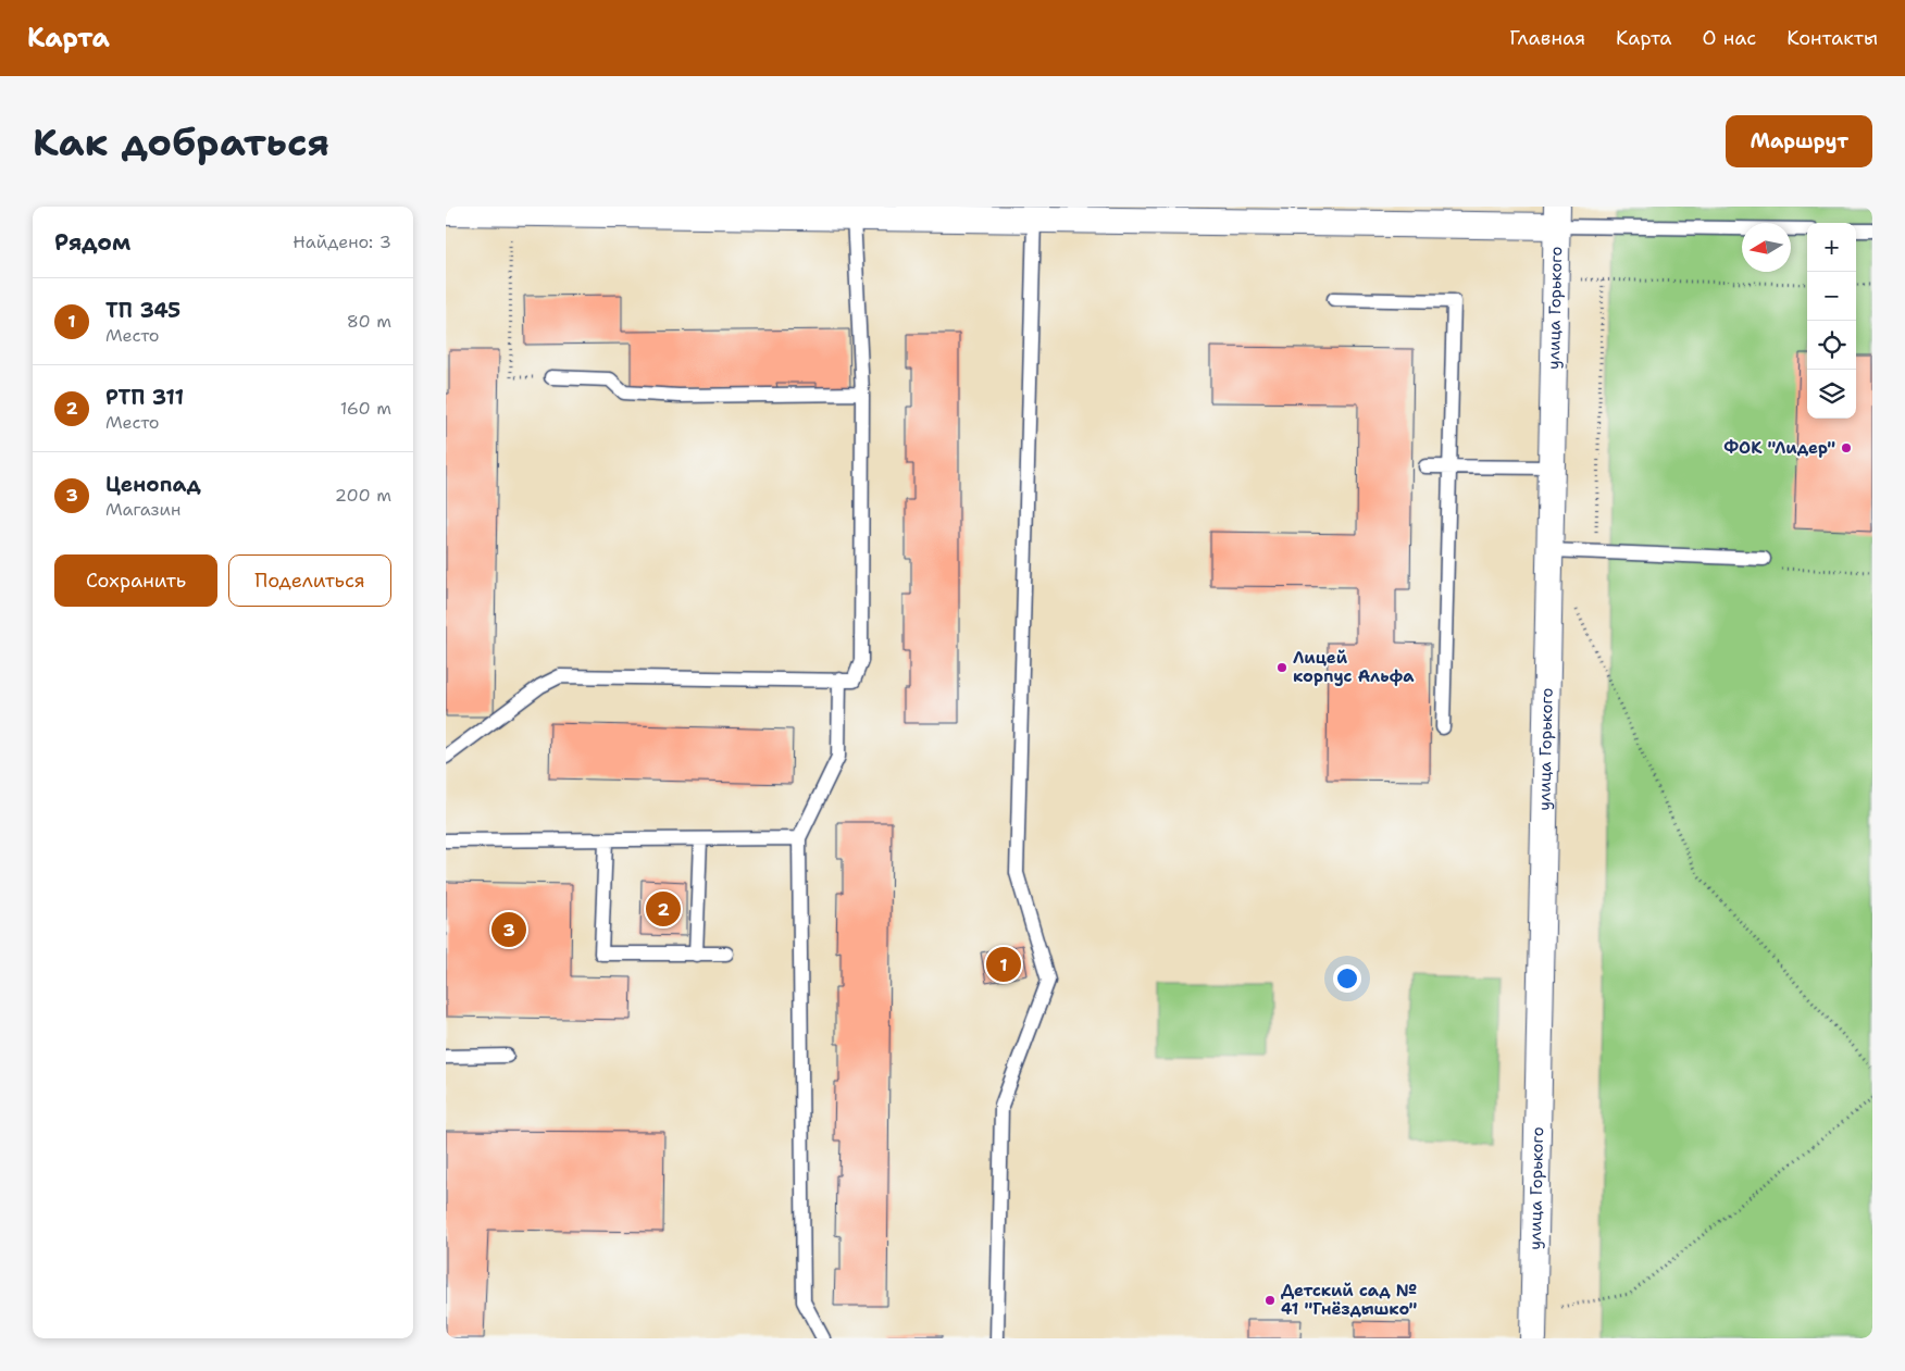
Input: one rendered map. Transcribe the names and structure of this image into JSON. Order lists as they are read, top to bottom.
{
  "streets": {
    "street": ["улица Горького"]
  },
  "places": ["ФОК \"Лидер\"", "Лицей корпус Альфа", "Детский сад № 41 \"Гнёздышко\""],
  "north": "left",
  "page": {
    "header": "Карта",
    "nav": [
      "Главная",
      "Карта",
      "О нас",
      "Контакты"
    ],
    "buttons": [
      "Маршрут",
      ["Сохранить", "Поделиться"]
    ],
    "title": "Как добраться",
    "heading": ["Рядом", "Найдено: 3"],
    "map_buttons": ["+", "−"],
    "list": [
      {
        "mark": "1",
        "name": "ТП 345",
        "note": "Место",
        "value": "80 m"
      },
      {
        "mark": "2",
        "name": "РТП 311",
        "note": "Место",
        "value": "160 m"
      },
      {
        "mark": "3",
        "name": "Ценопад",
        "note": "Магазин",
        "value": "200 m"
      }
    ],
    "pins": ["2", "3", "1"]
  }
}
